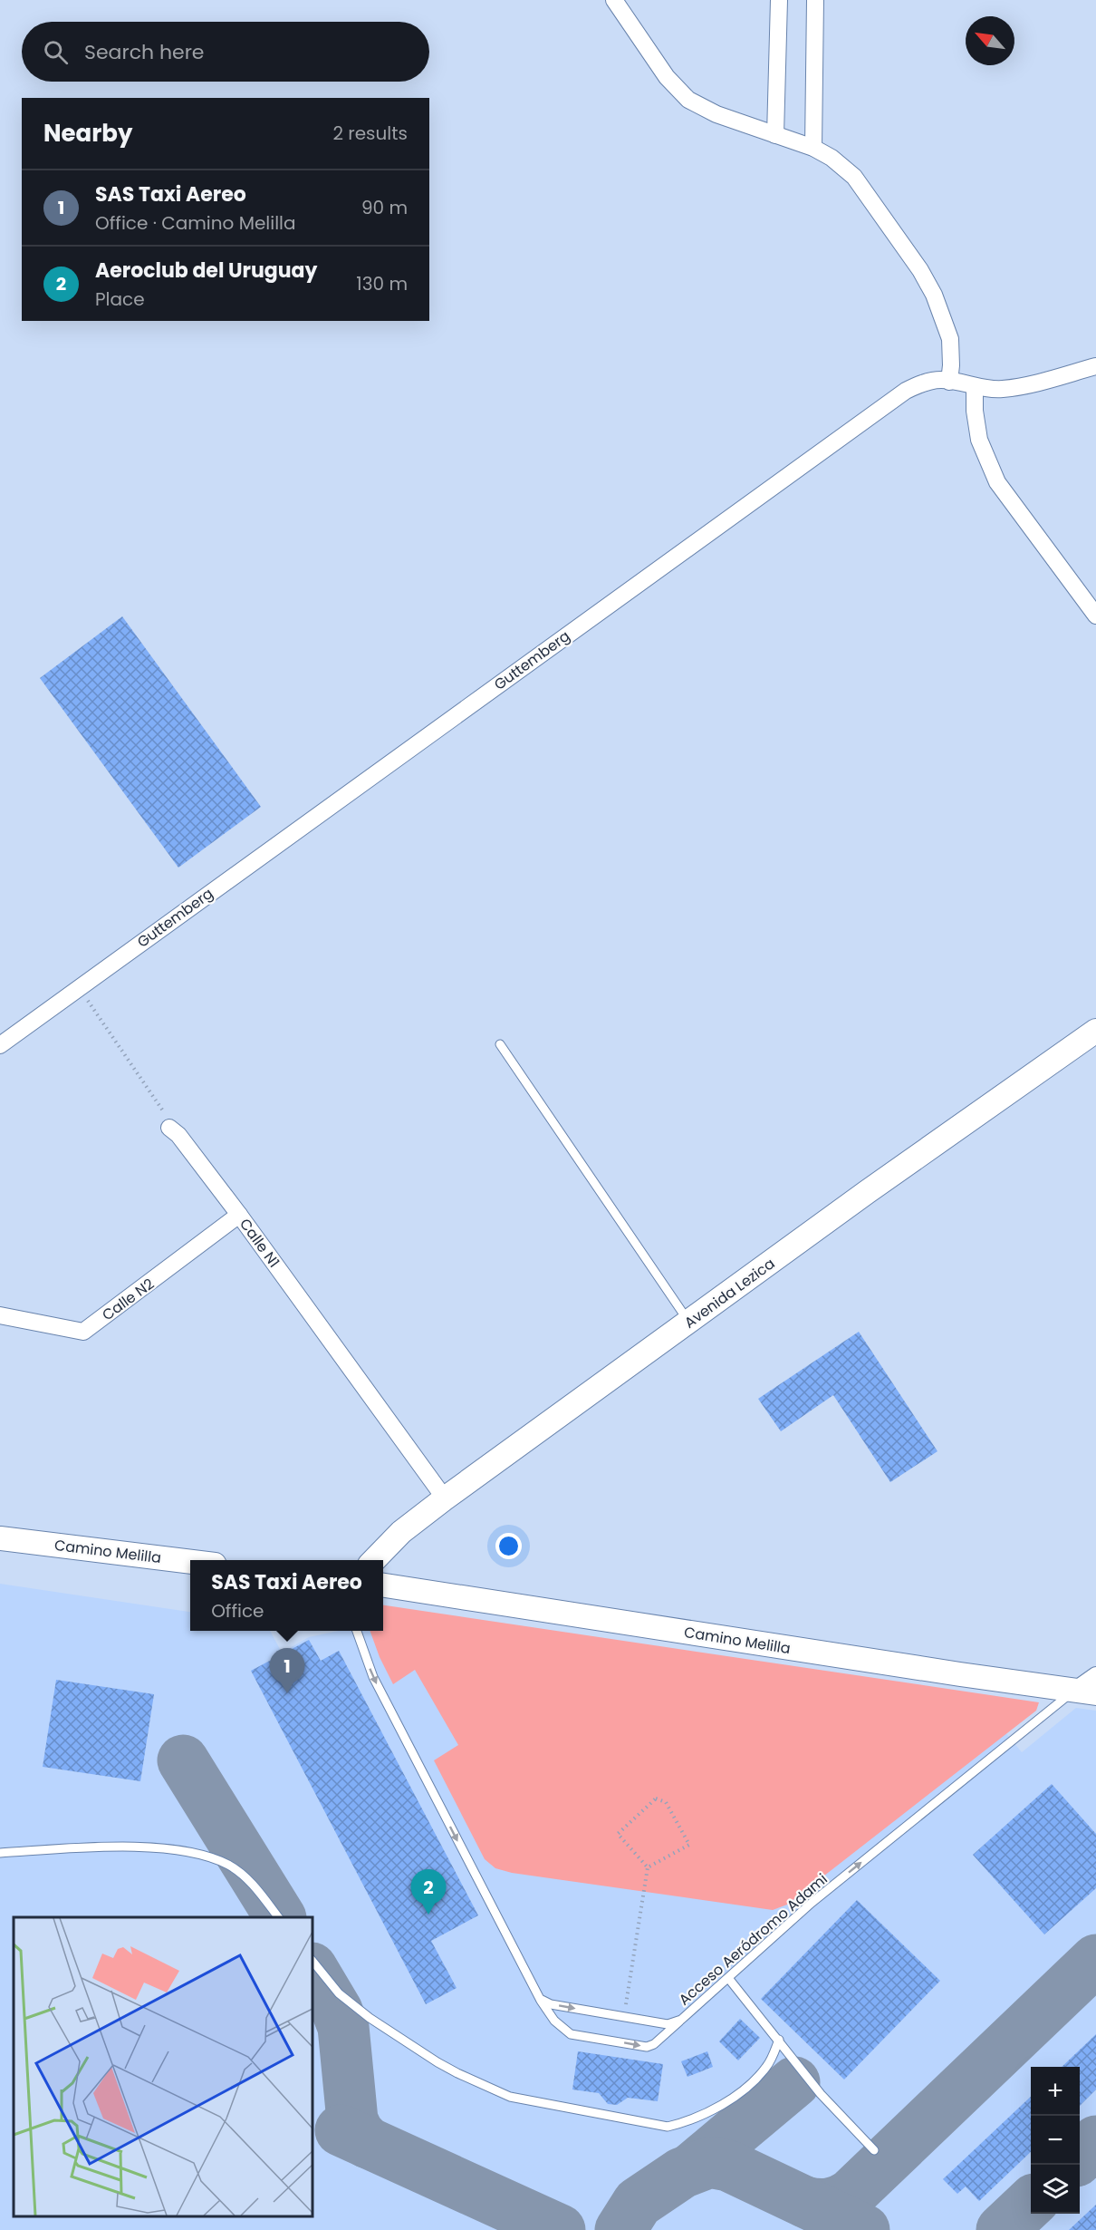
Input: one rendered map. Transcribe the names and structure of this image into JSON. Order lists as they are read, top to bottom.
{
  "streets": {
    "street": [
      "Guttemberg",
      "Calle N1",
      "Avenida Lezica",
      "Calle N2",
      "Camino Melilla"
    ],
    "lane": ["Acceso Aeródromo Adami"]
  },
  "crossings": [
    ["Calle N1", "Avenida Lezica"],
    ["Calle N1", "Calle N2"],
    ["Camino Melilla", "Acceso Aeródromo Adami"]
  ],
  "one_way": ["Acceso Aeródromo Adami"],
  "north": "top left",
  "page": {
    "search": "Search here",
    "heading": ["Nearby", "2 results"],
    "list": [
      {
        "mark": "1",
        "name": "SAS Taxi Aereo",
        "note": "Office · Camino Melilla",
        "value": "90 m"
      },
      {
        "mark": "2",
        "name": "Aeroclub del Uruguay",
        "note": "Place",
        "value": "130 m"
      }
    ],
    "popup": ["SAS Taxi Aereo", "Office"],
    "pins": ["1", "2"],
    "map_buttons": ["+", "−"]
  }
}
